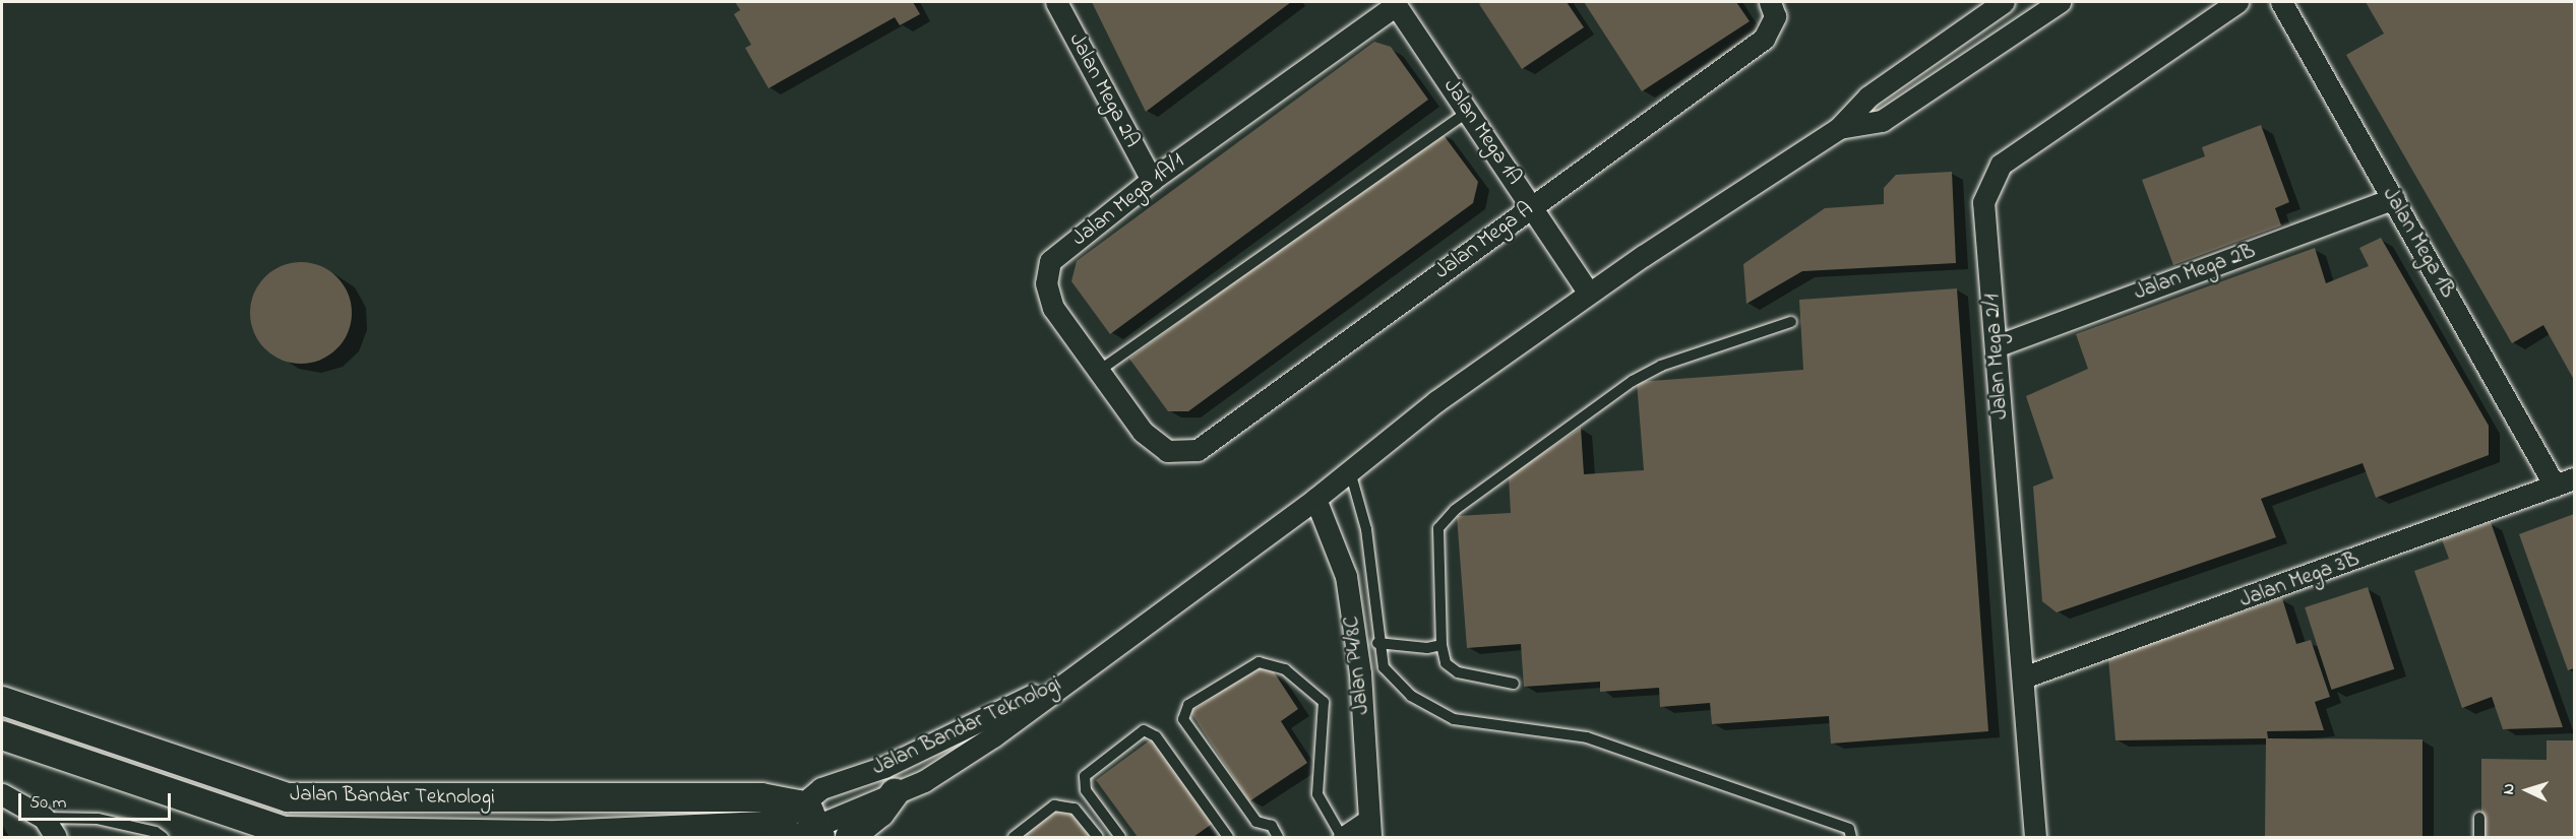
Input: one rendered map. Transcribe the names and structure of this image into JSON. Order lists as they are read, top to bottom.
{
  "streets": {
    "street": [
      "Jalan Mega 2A",
      "Jalan Mega 1A",
      "Jalan Mega 1A/1",
      "Jalan Mega A",
      "Jalan Mega 1B",
      "Jalan Mega 2B",
      "Jalan Mega 2/1",
      "Jalan Mega 3B",
      "Jalan P4/8C",
      "Jalan Bandar Teknologi"
    ]
  },
  "crossings": [
    ["Jalan Mega 2A", "Jalan Mega 1A/1"],
    ["Jalan Mega 1A", "Jalan Mega 1A/1"],
    ["Jalan Mega 1A", "Jalan Mega A"],
    ["Jalan Mega 1A/1", "Jalan Mega A"],
    ["Jalan Mega 1B", "Jalan Mega 2B"],
    ["Jalan Mega 1B", "Jalan Mega 3B"],
    ["Jalan Mega 2B", "Jalan Mega 2/1"],
    ["Jalan Mega 2/1", "Jalan Mega 3B"]
  ],
  "scale_bar": "50 m",
  "north": "left"
}
